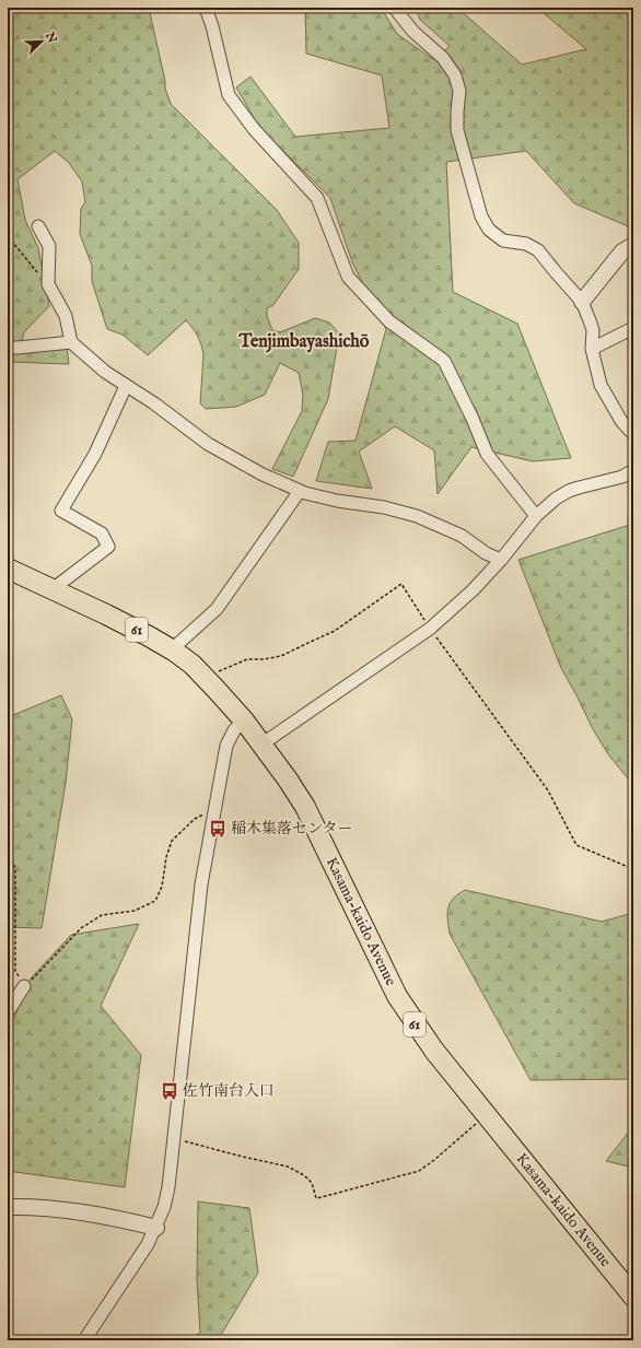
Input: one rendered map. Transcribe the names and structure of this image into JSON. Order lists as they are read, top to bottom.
{
  "streets": {
    "main road": ["61", "Kasama-kaido Avenue"]
  },
  "districts": ["Tenjimbayashichō"],
  "places": {
    "bus stop": ["稲木集落センター", "佐竹南台入口"]
  },
  "north": "top right"
}
